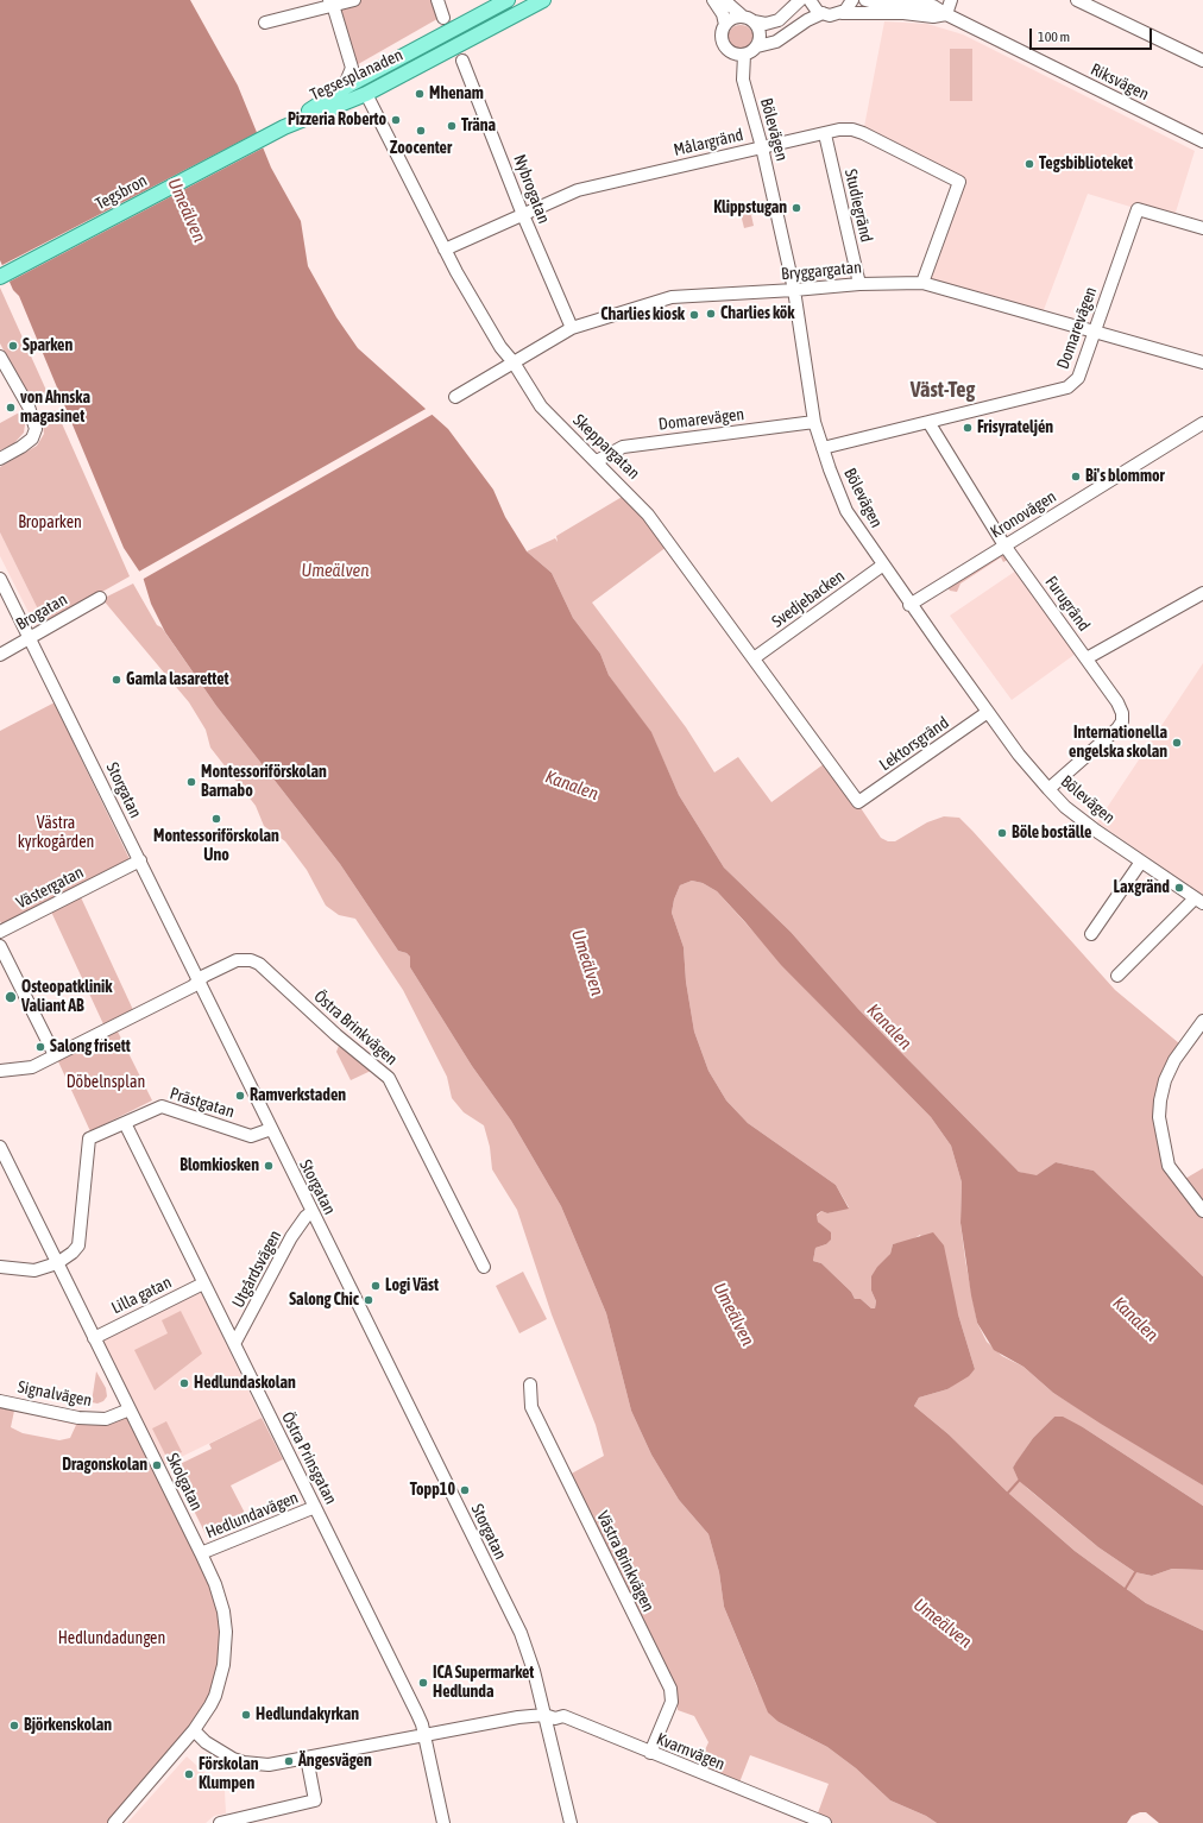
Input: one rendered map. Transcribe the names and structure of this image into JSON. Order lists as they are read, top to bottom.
{
  "streets": {
    "main road": ["Tegsesplanaden", "Tegsbron"],
    "street": [
      "Riksvägen",
      "Bölevägen",
      "Målargränd",
      "Nybrogatan",
      "Studiegränd",
      "Bryggargatan",
      "Domarevägen",
      "Skeppargatan",
      "Kronovägen",
      "Svedjebacken",
      "Furugränd",
      "Brogatan",
      "Lektorsgränd",
      "Storgatan",
      "Västergatan",
      "Östra Brinkvägen",
      "Prästgatan",
      "Utgårdsvägen",
      "Lilla gatan",
      "Signalvägen",
      "Östra Prinsgatan",
      "Skolgatan",
      "Hedlundavägen",
      "Västra Brinkvägen",
      "Kvarnvägen"
    ]
  },
  "crossings": [
    ["Tegsesplanaden", "Tegsbron"],
    ["Tegsesplanaden", "Skeppargatan"],
    ["Riksvägen", "Bölevägen"],
    ["Bölevägen", "Målargränd"],
    ["Bölevägen", "Bryggargatan"],
    ["Bölevägen", "Domarevägen"],
    ["Bölevägen", "Kronovägen"],
    ["Bölevägen", "Svedjebacken"],
    ["Bölevägen", "Furugränd"],
    ["Bölevägen", "Lektorsgränd"],
    ["Målargränd", "Nybrogatan"],
    ["Målargränd", "Studiegränd"],
    ["Målargränd", "Bryggargatan"],
    ["Målargränd", "Skeppargatan"],
    ["Nybrogatan", "Bryggargatan"],
    ["Studiegränd", "Bryggargatan"],
    ["Bryggargatan", "Domarevägen"],
    ["Bryggargatan", "Skeppargatan"],
    ["Domarevägen", "Skeppargatan"],
    ["Domarevägen", "Furugränd"],
    ["Skeppargatan", "Svedjebacken"],
    ["Skeppargatan", "Lektorsgränd"],
    ["Kronovägen", "Furugränd"],
    ["Brogatan", "Storgatan"],
    ["Storgatan", "Västergatan"],
    ["Storgatan", "Östra Brinkvägen"],
    ["Storgatan", "Prästgatan"],
    ["Storgatan", "Utgårdsvägen"],
    ["Storgatan", "Kvarnvägen"],
    ["Prästgatan", "Östra Prinsgatan"],
    ["Prästgatan", "Skolgatan"],
    ["Utgårdsvägen", "Östra Prinsgatan"],
    ["Lilla gatan", "Östra Prinsgatan"],
    ["Lilla gatan", "Skolgatan"],
    ["Signalvägen", "Skolgatan"],
    ["Östra Prinsgatan", "Hedlundavägen"],
    ["Skolgatan", "Hedlundavägen"],
    ["Västra Brinkvägen", "Kvarnvägen"]
  ],
  "districts": ["Väst-Teg"],
  "water": ["Umeälven", "Kanalen"],
  "parks": [
    "Broparken",
    "Västra kyrkogården",
    "Döbelnsplan",
    "Hedlundadungen"
  ],
  "places": [
    "Mhenam",
    "Pizzeria Roberto",
    "Träna",
    "Zoocenter",
    "Tegsbiblioteket",
    "Klippstugan",
    "Charlies kök",
    "Charlies kiosk",
    "Sparken",
    "von Ahnska magasinet",
    "Frisyrateljén",
    "Bi's blommor",
    "Gamla lasarettet",
    "Internationella engelska skolan",
    "Montessoriförskolan Barnabo",
    "Montessoriförskolan Uno",
    "Böle boställe",
    "Laxgränd",
    "Osteopatklinik Valiant AB",
    "Salong frisett",
    "Ramverkstaden",
    "Blomkiosken",
    "Logi Väst",
    "Salong Chic",
    "Hedlundaskolan",
    "Dragonskolan",
    "Topp10",
    "ICA Supermarket Hedlunda",
    "Hedlundakyrkan",
    "Björkenskolan",
    "Ängesvägen",
    "Förskolan Klumpen"
  ],
  "scale_bar": "100 m"
}
